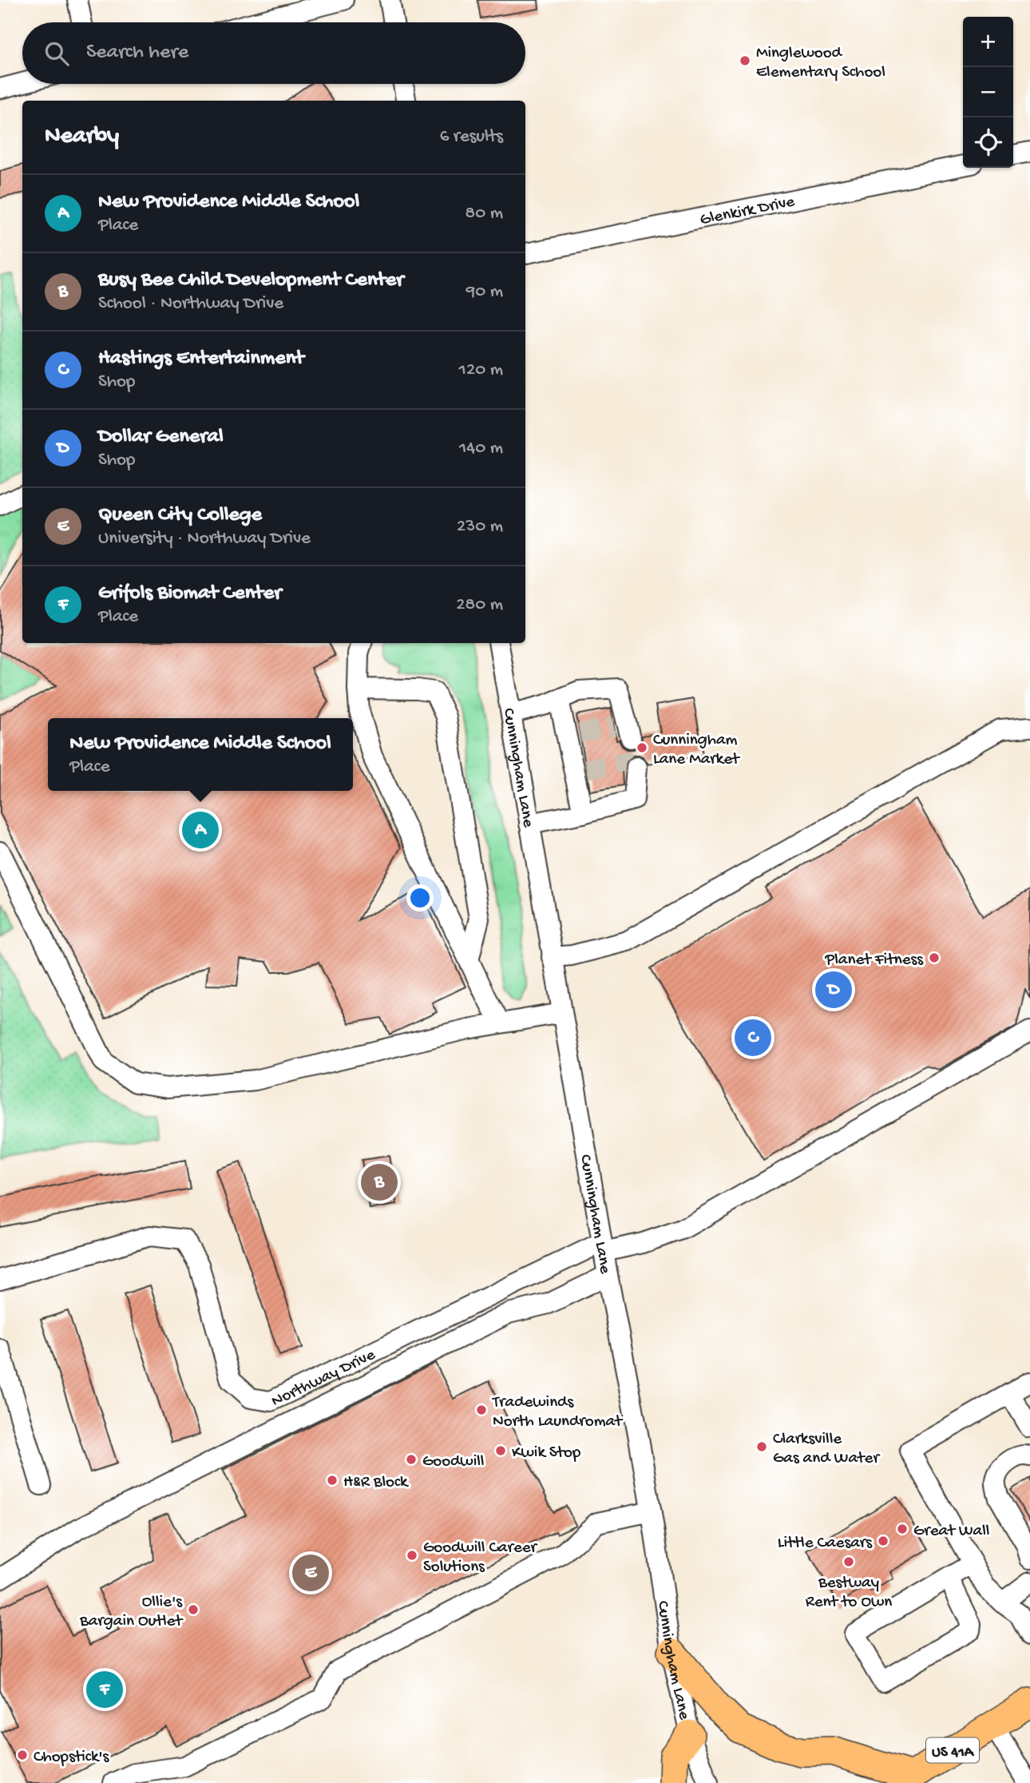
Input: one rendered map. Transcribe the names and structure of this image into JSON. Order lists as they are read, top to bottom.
{
  "streets": {
    "highway": ["US 41A"],
    "street": ["Glenkirk Drive", "Cunningham Lane", "Northway Drive"]
  },
  "crossings": [
    ["Cunningham Lane", "Northway Drive"]
  ],
  "places": [
    "Minglewood Elementary School",
    "Cunningham Lane Market",
    "Planet Fitness",
    "Tradewinds North Laundromat",
    "Clarksville Gas and Water",
    "Kwik Stop",
    "Goodwill",
    "H&R Block",
    "Great Wall",
    "Little Caesars",
    "Goodwill Career Solutions",
    "Bestway Rent to Own",
    "Ollie's Bargain Outlet",
    "Chopstick's"
  ],
  "page": {
    "map_buttons": ["+", "−"],
    "search": "Search here",
    "heading": ["Nearby", "6 results"],
    "list": [
      {
        "mark": "A",
        "name": "New Providence Middle School",
        "note": "Place",
        "value": "80 m"
      },
      {
        "mark": "B",
        "name": "Busy Bee Child Development Center",
        "note": "School · Northway Drive",
        "value": "90 m"
      },
      {
        "mark": "C",
        "name": "Hastings Entertainment",
        "note": "Shop",
        "value": "120 m"
      },
      {
        "mark": "D",
        "name": "Dollar General",
        "note": "Shop",
        "value": "140 m"
      },
      {
        "mark": "E",
        "name": "Queen City College",
        "note": "University · Northway Drive",
        "value": "230 m"
      },
      {
        "mark": "F",
        "name": "Grifols Biomat Center",
        "note": "Place",
        "value": "280 m"
      }
    ],
    "popup": ["New Providence Middle School", "Place"],
    "pins": [
      "A",
      "D",
      "C",
      "B",
      "E",
      "F"
    ]
  }
}
